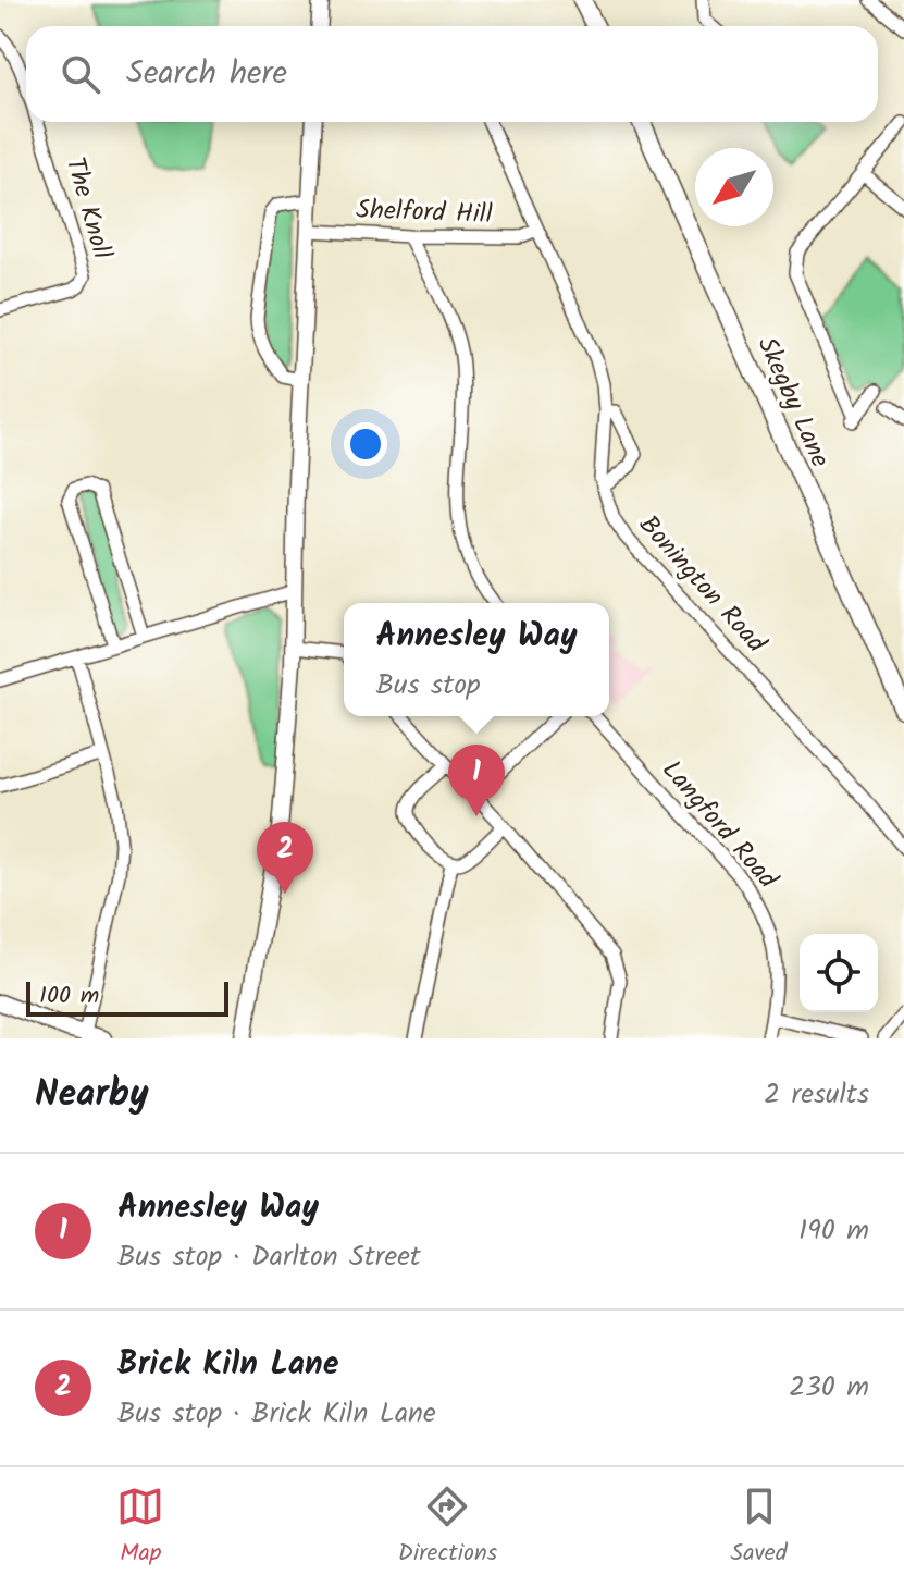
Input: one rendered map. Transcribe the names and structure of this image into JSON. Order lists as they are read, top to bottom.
{
  "streets": {
    "main road": ["Skegby Lane"],
    "street": [
      "The Knoll",
      "Shelford Hill",
      "Bonington Road",
      "Langford Road"
    ]
  },
  "crossings": [
    ["Shelford Hill", "Bonington Road"]
  ],
  "scale_bar": "100 m",
  "north": "bottom left",
  "page": {
    "search": "Search here",
    "popup": ["Annesley Way", "Bus stop"],
    "pins": ["1", "2"],
    "scale": "100 m",
    "heading": ["Nearby", "2 results"],
    "list": [
      {
        "mark": "1",
        "name": "Annesley Way",
        "note": "Bus stop · Darlton Street",
        "value": "190 m"
      },
      {
        "mark": "2",
        "name": "Brick Kiln Lane",
        "note": "Bus stop · Brick Kiln Lane",
        "value": "230 m"
      }
    ],
    "nav": ["Map", "Directions", "Saved"]
  }
}
